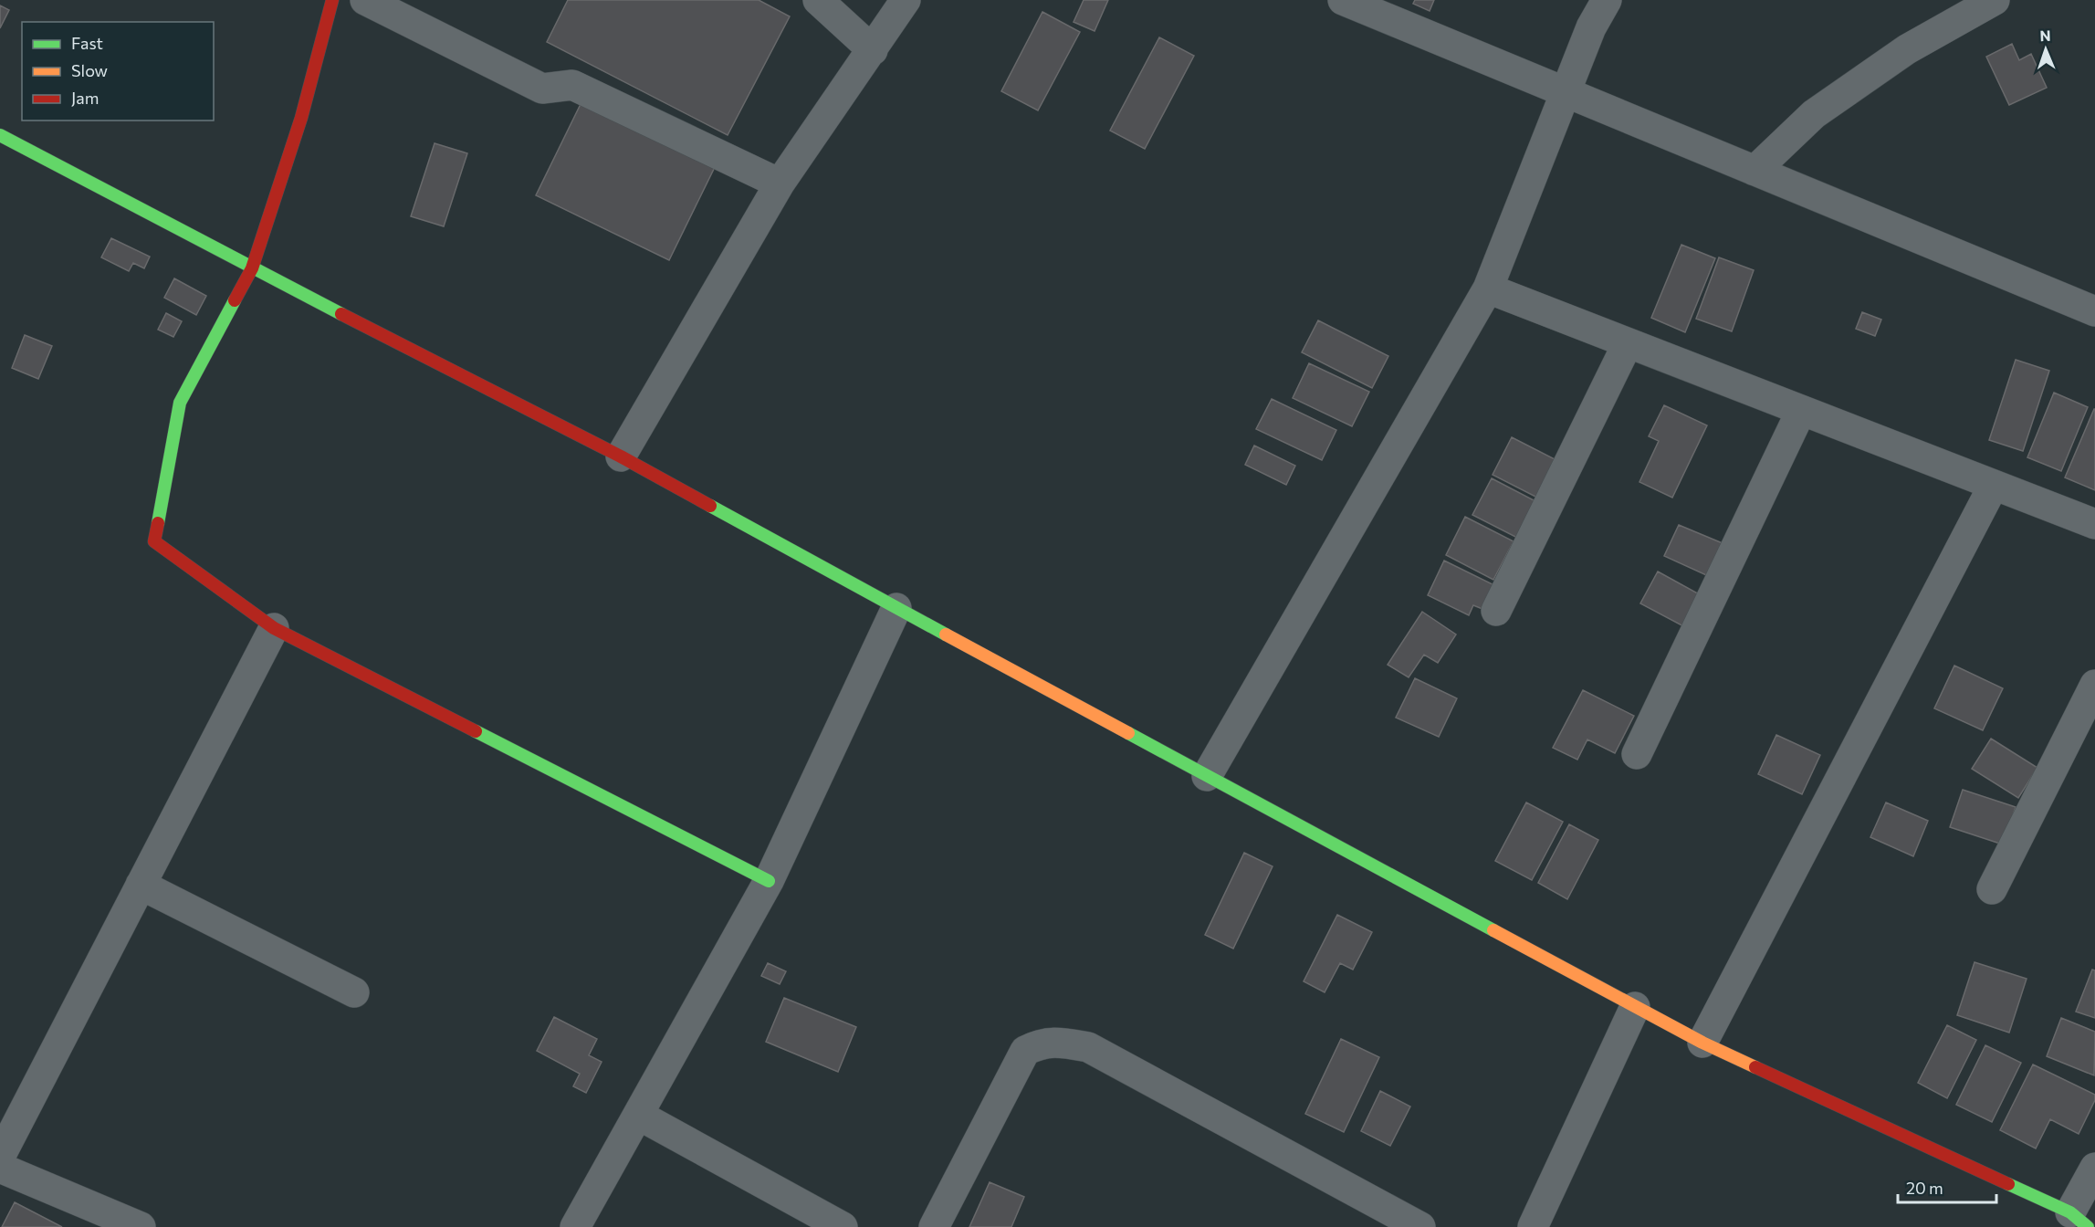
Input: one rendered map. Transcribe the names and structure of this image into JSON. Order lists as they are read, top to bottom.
{
  "legend": ["Fast", "Slow", "Jam"],
  "scale_bar": "20 m",
  "north": "top"
}
